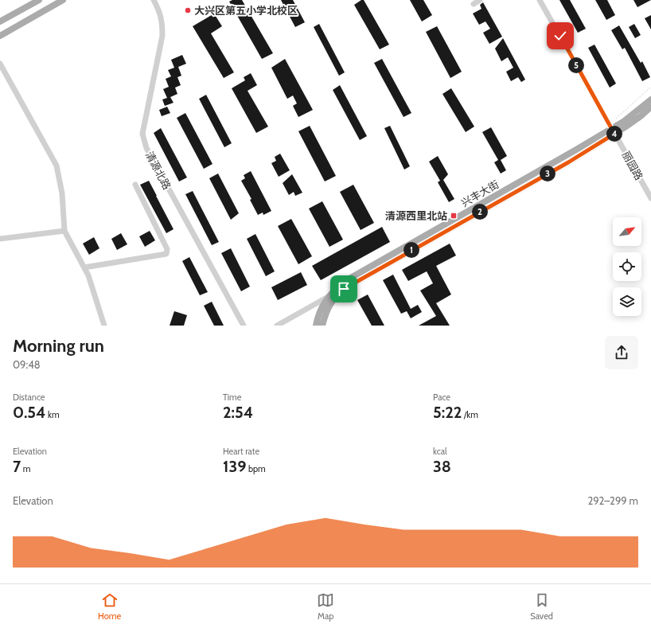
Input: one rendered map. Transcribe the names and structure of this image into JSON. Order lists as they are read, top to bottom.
{
  "streets": {
    "main road": ["兴丰大街"],
    "street": ["丽园路", "清源北路"]
  },
  "crossings": [
    ["丽园路", "兴丰大街"]
  ],
  "places": {
    "other": ["大兴区第五小学北校区"],
    "transit": ["清源西里北站"]
  },
  "north": "top right",
  "page": {
    "pins": [
      "5",
      "4",
      "3",
      "2",
      "1"
    ],
    "heading": ["Morning run", "09:48"],
    "stats": [
      ["Distance", "0.54 km"],
      ["Time", "2:54"],
      ["Pace", "5:22 /km"],
      ["Elevation", "7 m"],
      ["Heart rate", "139 bpm"],
      ["kcal", "38"]
    ],
    "chart": ["Elevation", "292–299 m"],
    "tabs": ["Home", "Map", "Saved"]
  }
}
